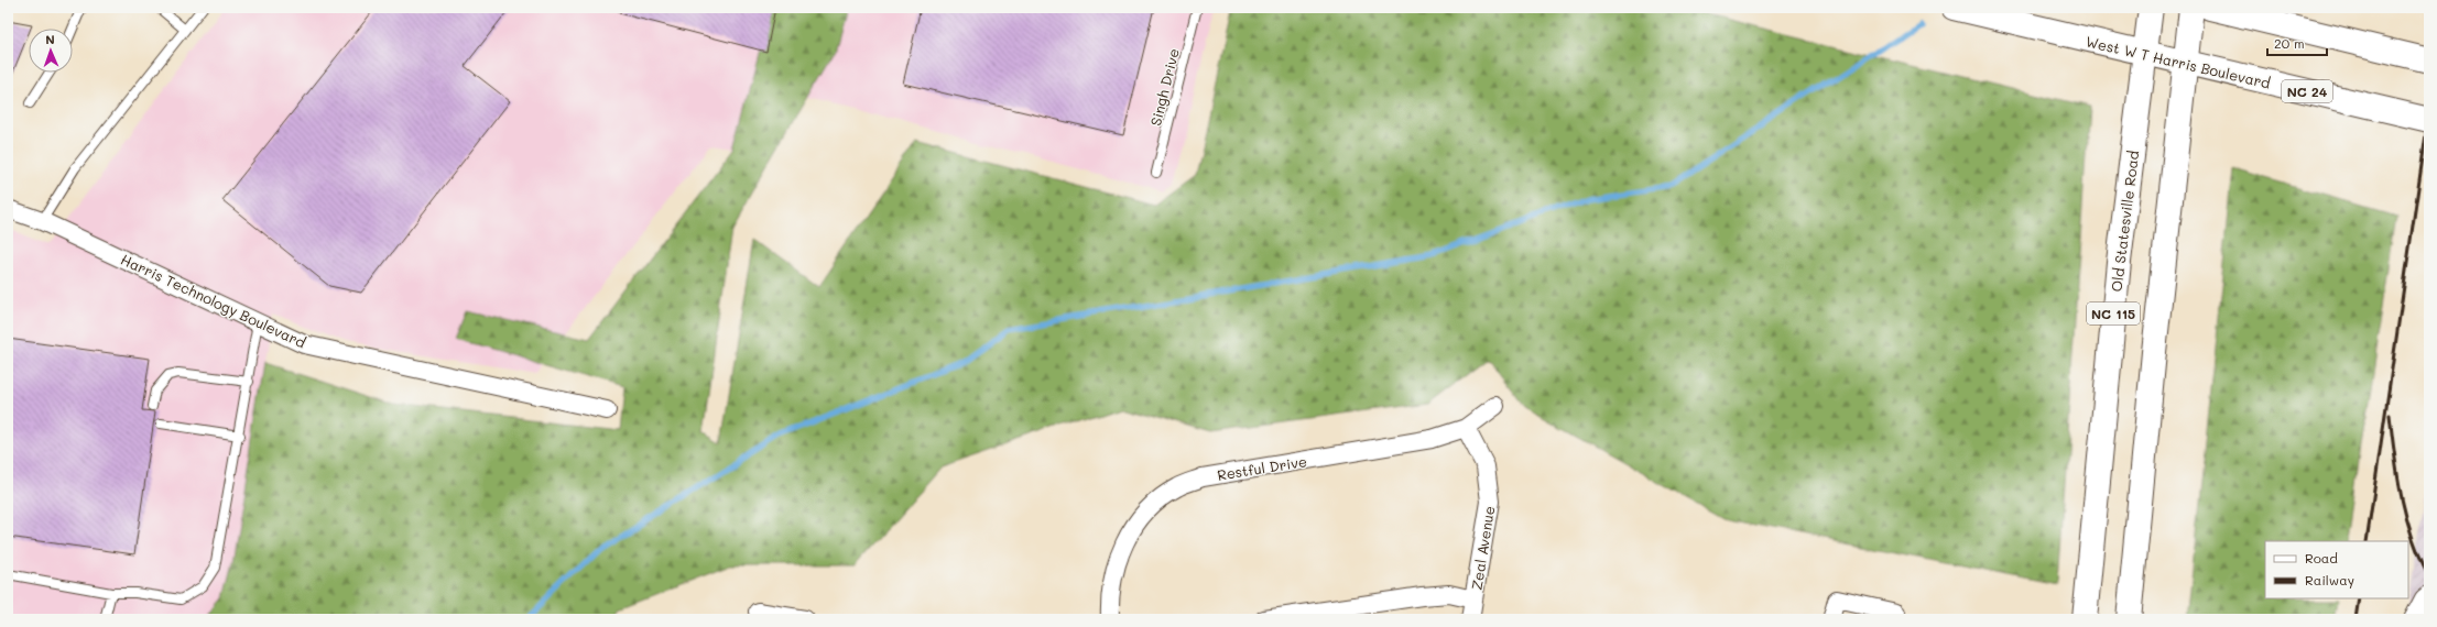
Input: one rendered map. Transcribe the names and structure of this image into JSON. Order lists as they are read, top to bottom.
{
  "streets": {
    "main road": [
      "West W T Harris Boulevard",
      "NC 24",
      "Old Statesville Road",
      "NC 115"
    ],
    "street": ["Harris Technology Boulevard", "Restful Drive", "Zeal Avenue"],
    "lane": ["Singh Drive"]
  },
  "crossings": [
    ["West W T Harris Boulevard", "Old Statesville Road"],
    ["West W T Harris Boulevard", "NC 115"],
    ["Restful Drive", "Zeal Avenue"]
  ],
  "legend": ["Road", "Railway"],
  "scale_bar": "20 m",
  "north": "top"
}
